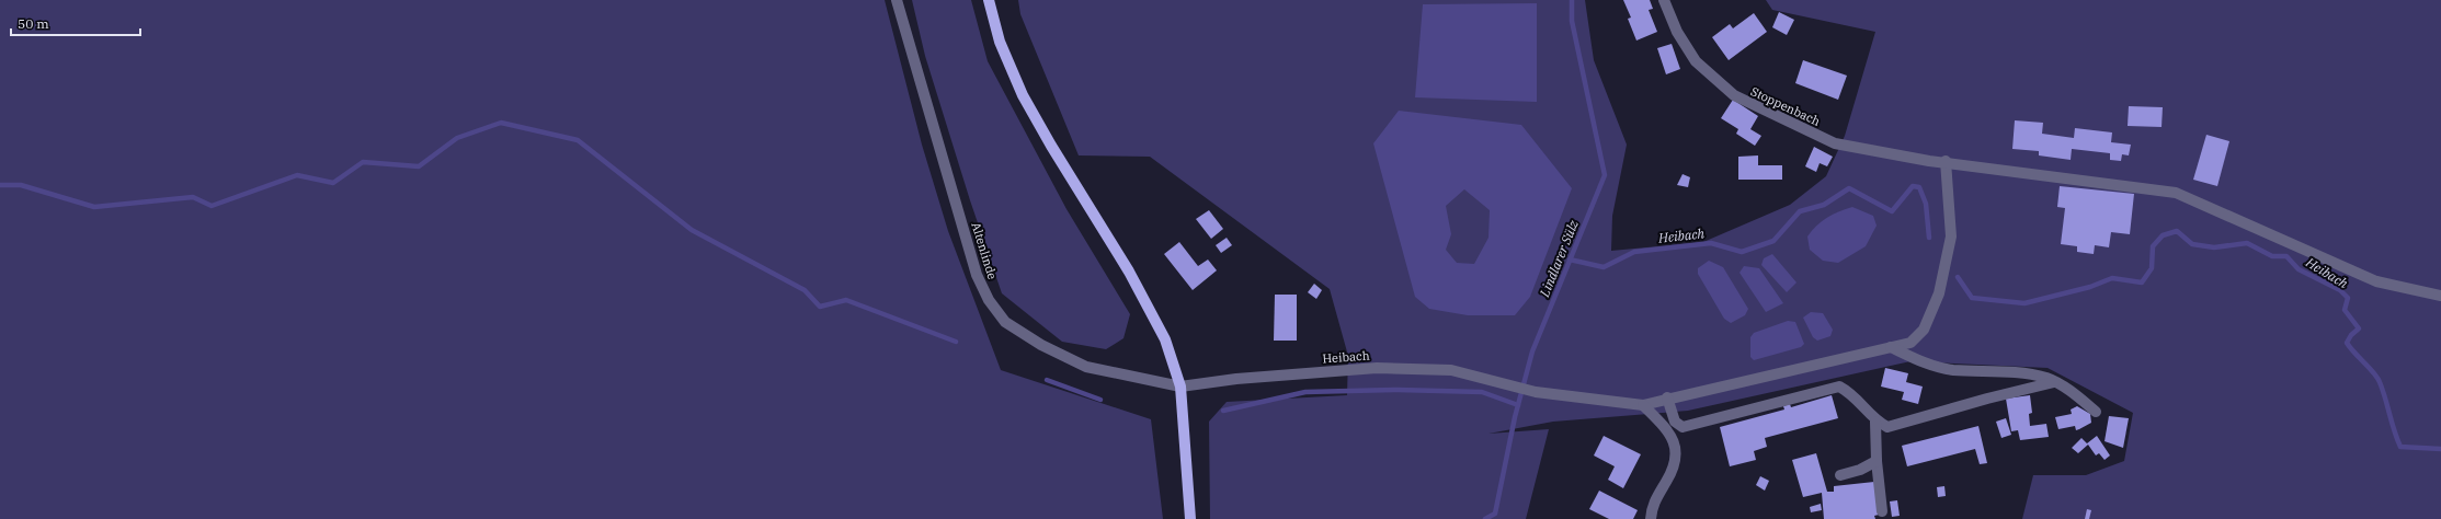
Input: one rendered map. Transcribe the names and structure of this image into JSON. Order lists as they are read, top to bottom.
{
  "streets": {
    "street": ["Stoppenbach", "Altenlinde", "Heibach"]
  },
  "crossings": [
    ["Stoppenbach", "Heibach"],
    ["Altenlinde", "Heibach"]
  ],
  "water": ["Heibach", "Lindlarer Sülz"],
  "scale_bar": "50 m"
}
